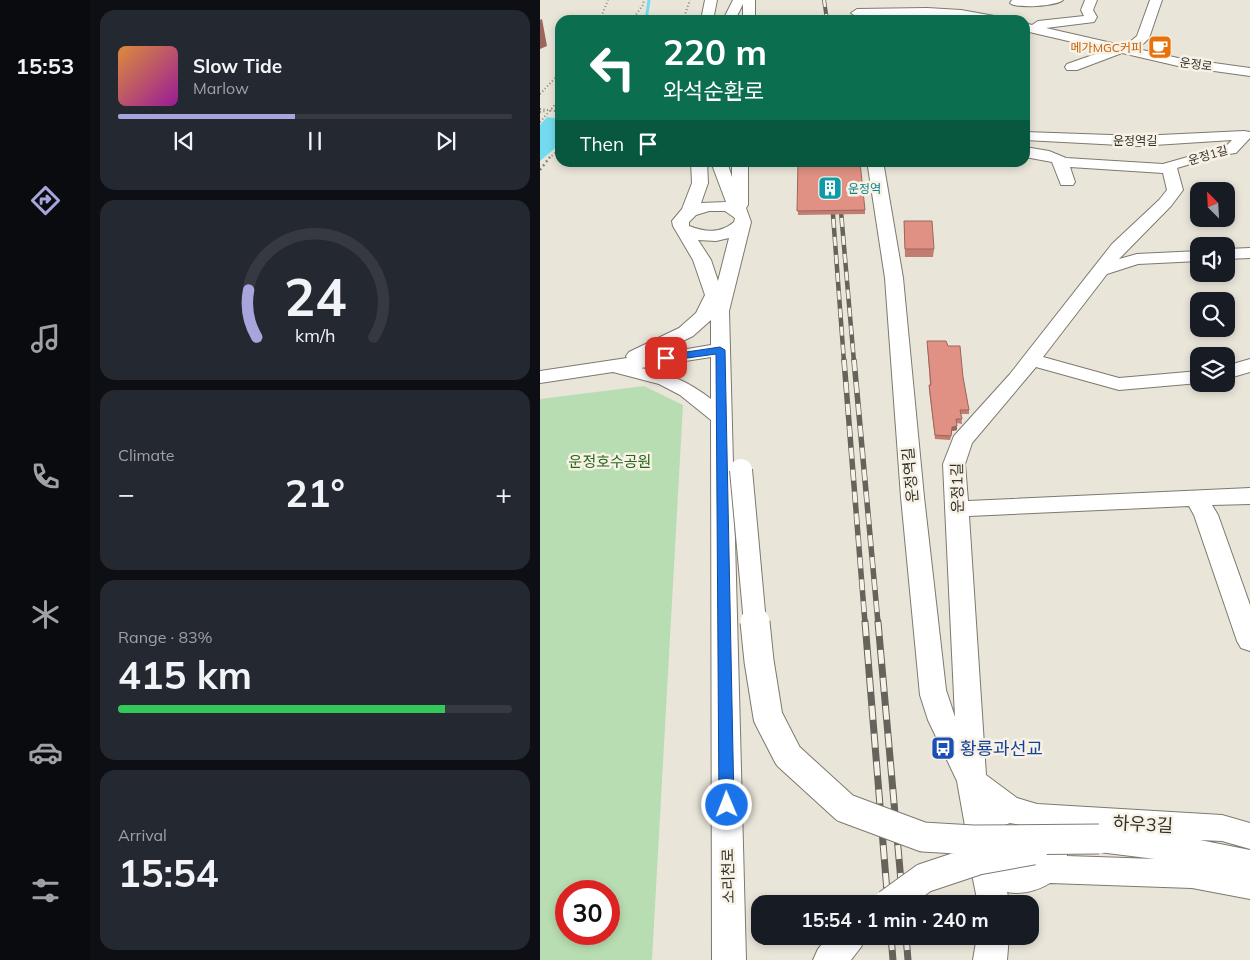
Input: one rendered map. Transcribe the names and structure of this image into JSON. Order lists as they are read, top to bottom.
{
  "streets": {
    "street": [
      "운정로",
      "운정역길",
      "운정1길",
      "하우3길",
      "소리천로"
    ]
  },
  "crossings": [
    ["운정역길", "운정1길"],
    ["운정1길", "하우3길"]
  ],
  "parks": ["운정호수공원"],
  "places": {
    "cafe": ["메가MGC커피"],
    "building": ["운정역"],
    "bus stop": ["황룡과선교"]
  },
  "north": "top left",
  "page": {
    "tabs": "15:53",
    "turn": ["220 m", "와석순환로"],
    "song": ["Slow Tide", "Marlow"],
    "then": "Then",
    "tile": [
      "Climate",
      ["Range · 83%", "415 km"],
      ["Arrival", "15:54"]
    ],
    "heat": ["−", "21°", "+"],
    "limit": "30",
    "trip": "15:54 · 1 min · 240 m",
    "gauge": ["24", "km/h"]
  }
}
